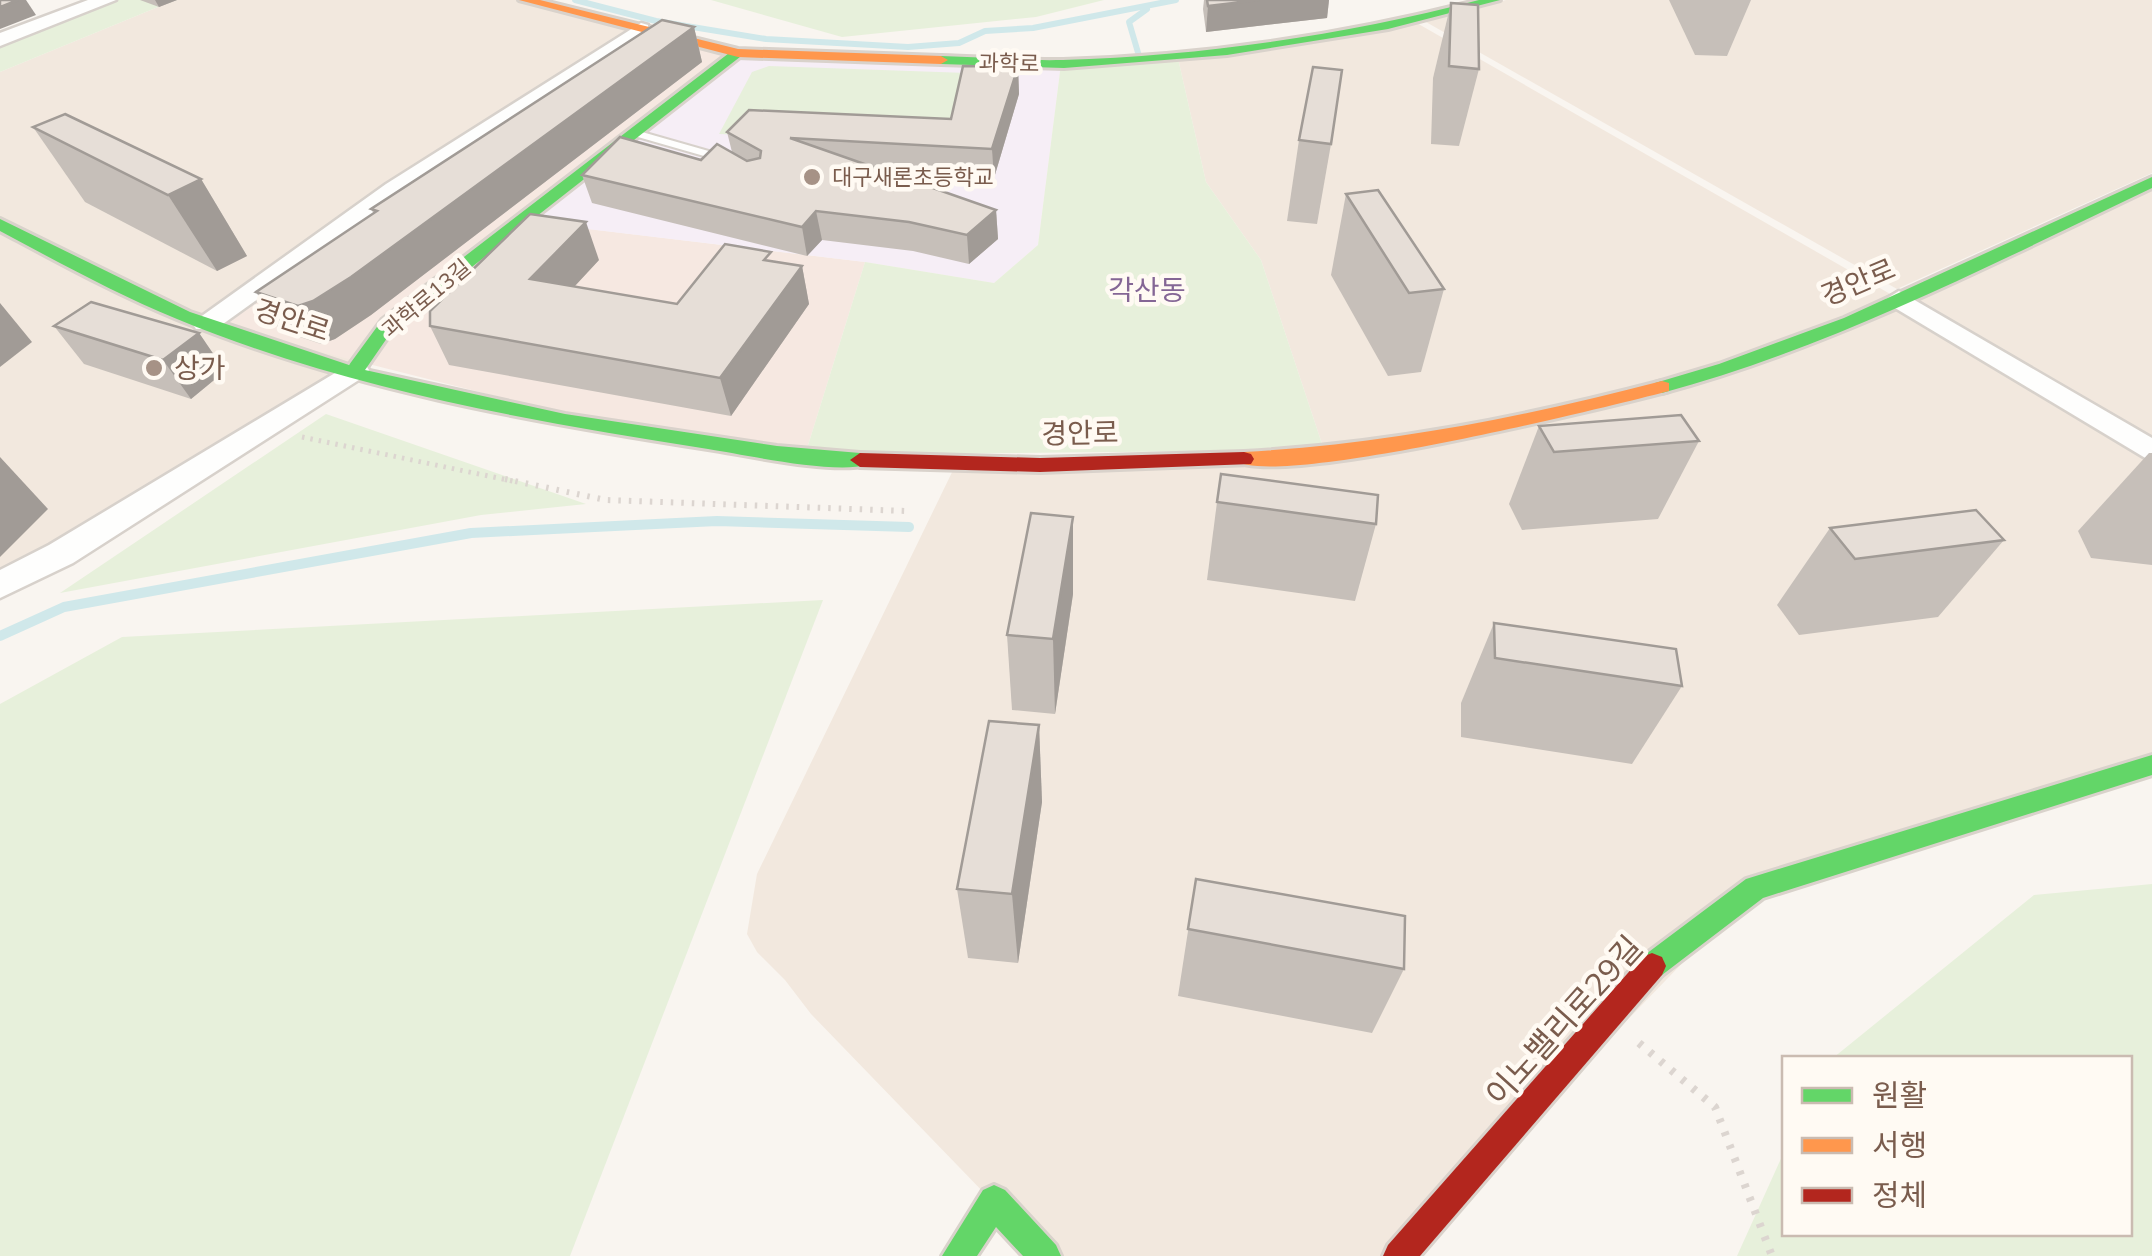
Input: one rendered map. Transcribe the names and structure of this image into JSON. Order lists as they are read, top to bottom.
{
  "streets": {
    "street": [
      "과학로",
      "경안로",
      "과학로13길",
      "이노밸리로29길"
    ]
  },
  "crossings": [
    ["과학로", "과학로13길"],
    ["경안로", "과학로13길"]
  ],
  "districts": ["각산동"],
  "places": ["대구새론초등학교", "상가"],
  "legend": ["원활", "서행", "정체"]
}
